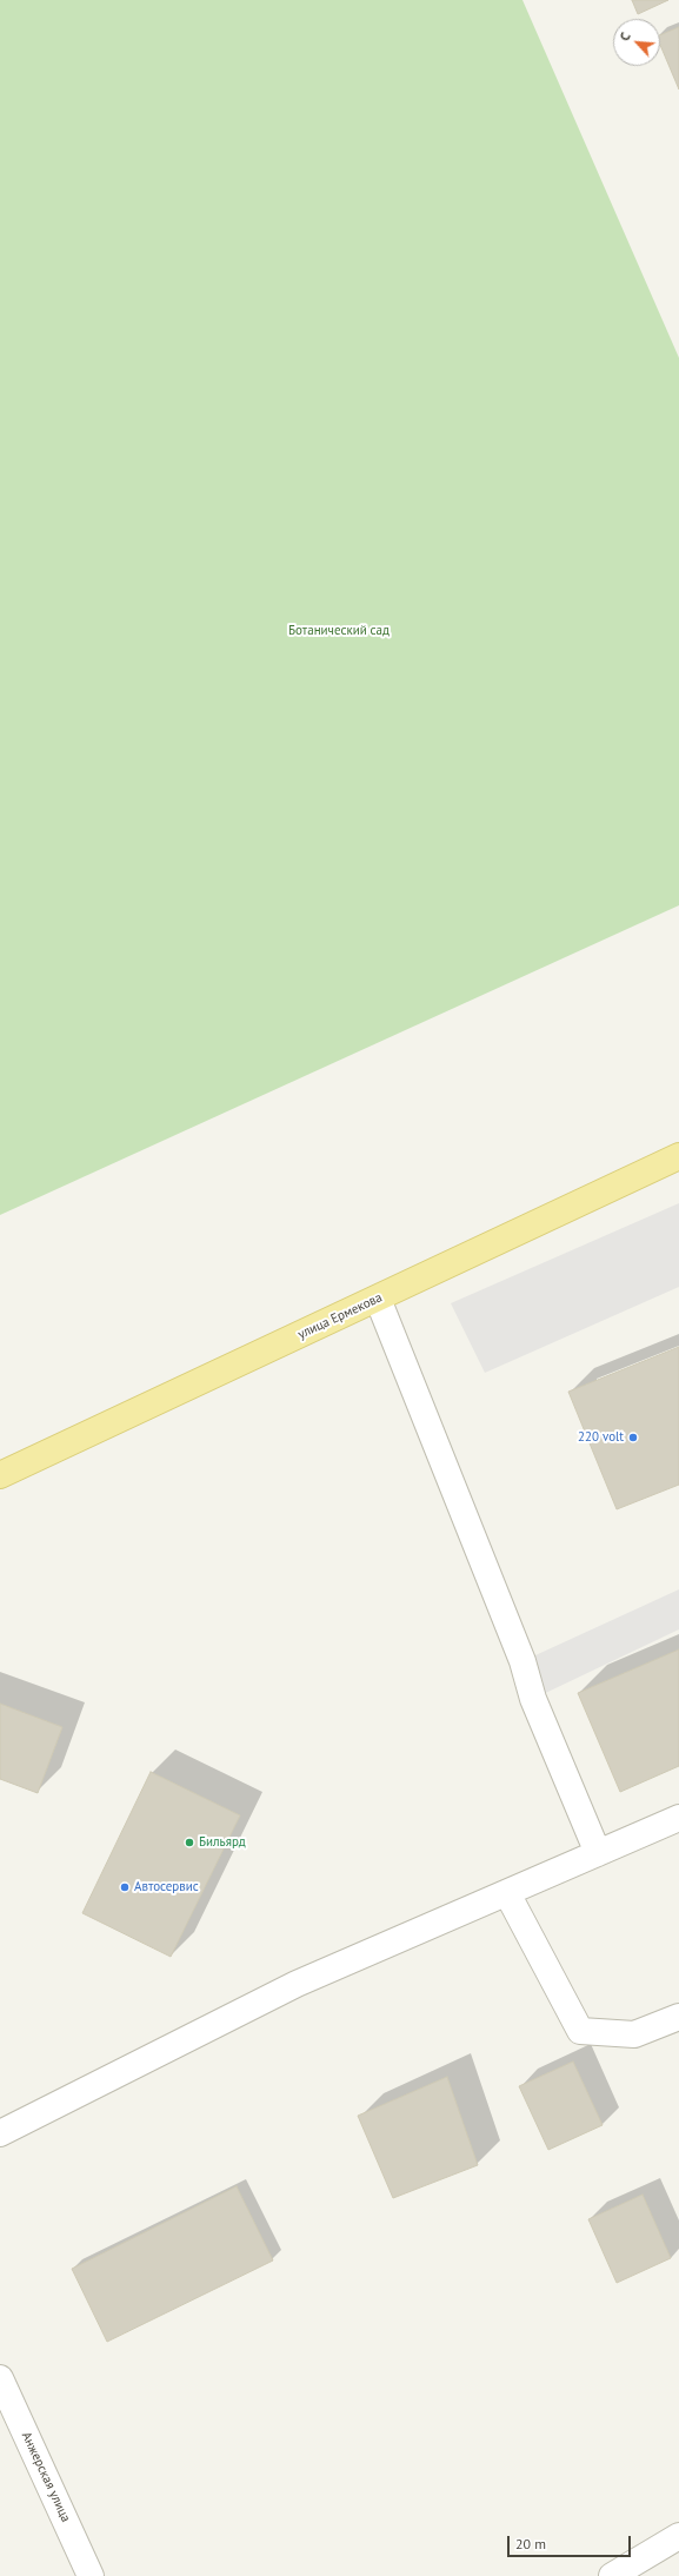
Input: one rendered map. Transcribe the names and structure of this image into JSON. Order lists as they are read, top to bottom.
{
  "streets": {
    "main road": ["улица Ермекова"],
    "street": ["Анжерская улица"]
  },
  "parks": ["Ботанический сад"],
  "places": ["220 volt", "Бильярд", "Автосервис"],
  "scale_bar": "20 m",
  "north": "top left"
}
